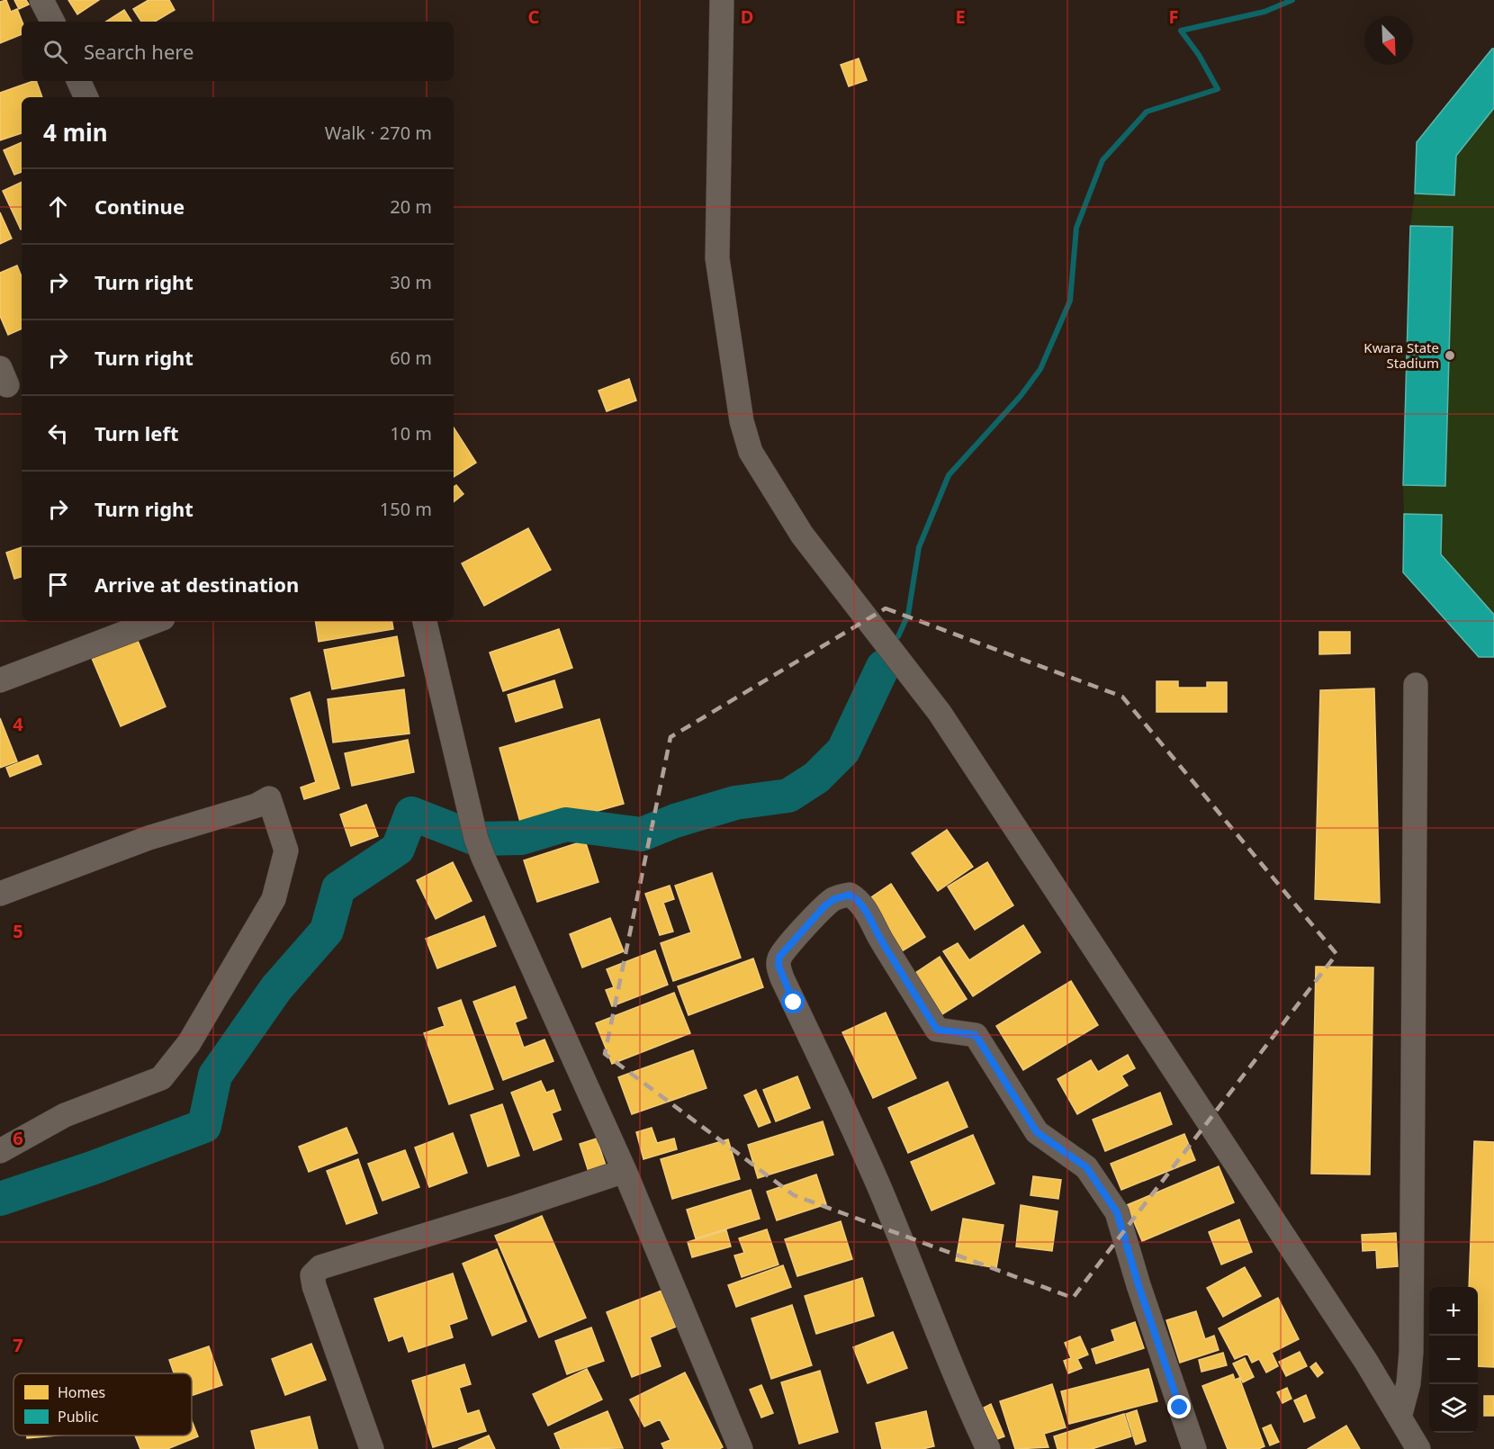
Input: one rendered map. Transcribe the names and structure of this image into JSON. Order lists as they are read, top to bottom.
{
  "places": ["Kwara State Stadium"],
  "legend": ["Homes", "Public"],
  "north": "bottom right",
  "page": {
    "search": "Search here",
    "heading": ["4 min", "Walk · 270 m"],
    "list": [
      ["Continue", "20 m"],
      ["Turn right", "30 m"],
      ["Turn right", "60 m"],
      ["Turn left", "10 m"],
      ["Turn right", "150 m"],
      "Arrive at destination"
    ],
    "map_buttons": ["+", "−"]
  },
  "grid": {
    "columns": [
      "C",
      "D",
      "E",
      "F"
    ],
    "rows": [
      "4",
      "5",
      "6",
      "7"
    ]
  }
}
